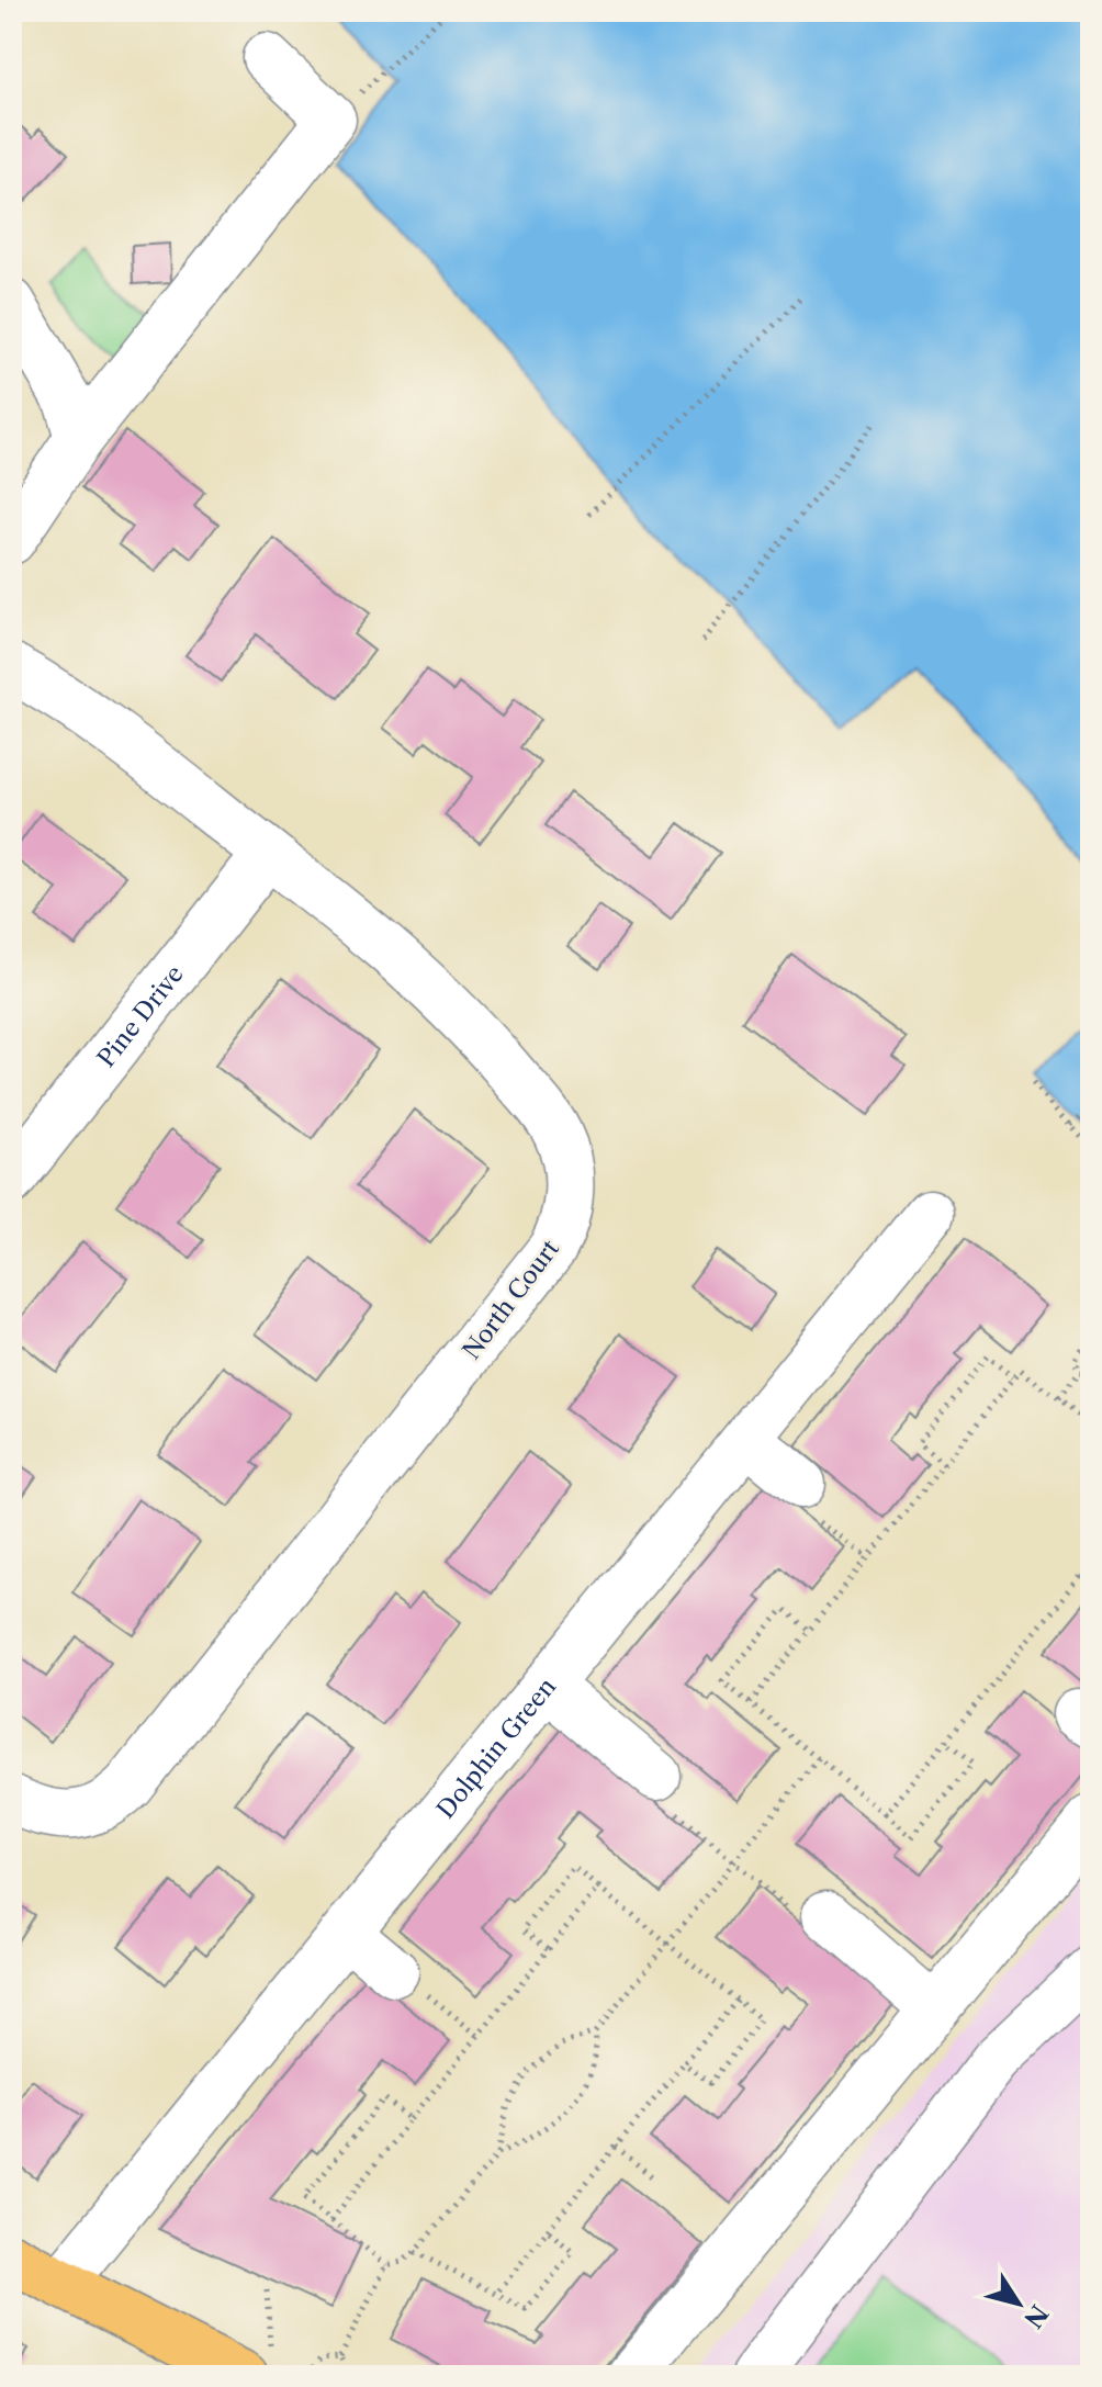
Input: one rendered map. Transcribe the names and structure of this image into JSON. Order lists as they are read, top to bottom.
{
  "streets": {
    "street": ["Pine Drive", "North Court", "Dolphin Green"]
  },
  "crossings": [
    ["Pine Drive", "North Court"]
  ],
  "north": "bottom right"
}
